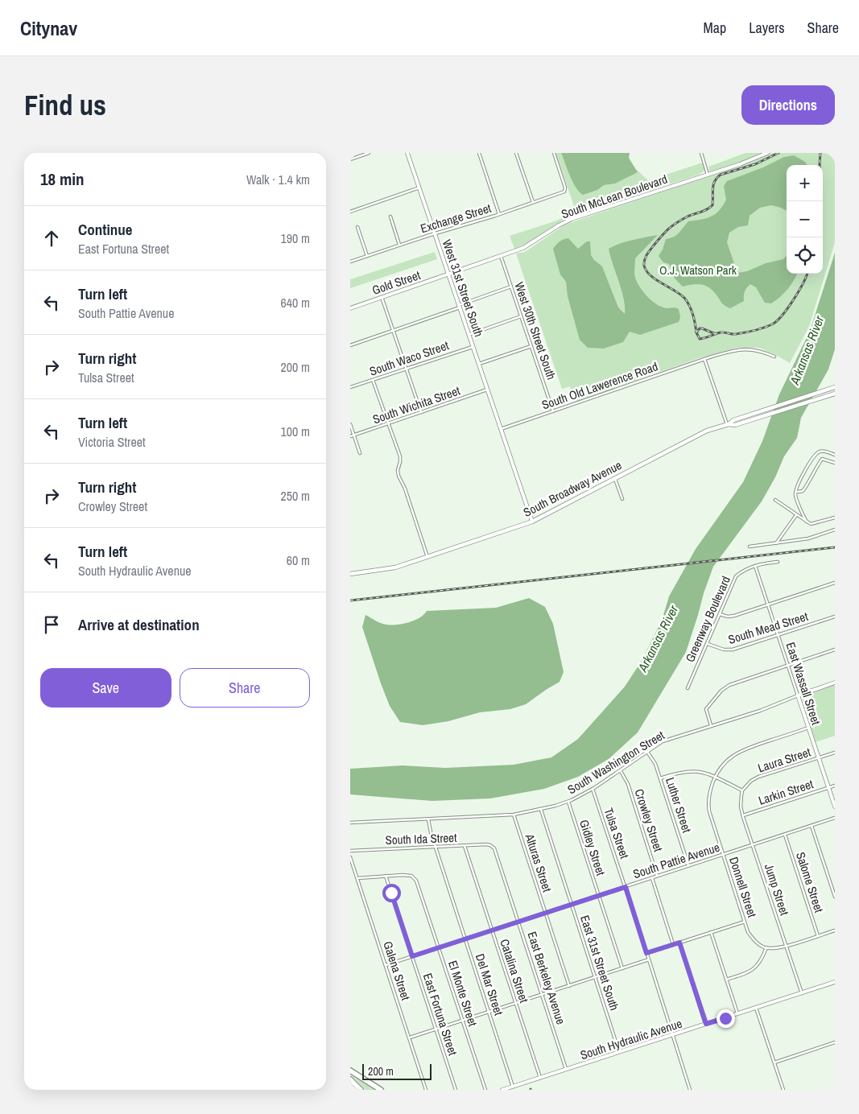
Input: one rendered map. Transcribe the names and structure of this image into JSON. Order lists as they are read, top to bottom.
{
  "streets": {
    "main road": ["South Broadway Avenue"],
    "street": [
      "South McLean Boulevard",
      "Exchange Street",
      "Gold Street",
      "West 31st Street South",
      "West 30th Street South",
      "South Waco Street",
      "South Old Lawerence Road",
      "South Wichita Street",
      "Greenway Boulevard",
      "South Mead Street",
      "East Wassall Street",
      "Laura Street",
      "South Washington Street",
      "Larkin Street",
      "Luther Street",
      "Crowley Street",
      "Tulsa Street",
      "South Ida Street",
      "Gidley Street",
      "South Pattie Avenue",
      "Alturas Street",
      "Salome Street",
      "Donnell Street",
      "Jump Street",
      "East 31st Street South",
      "Galena Street",
      "Catalina Street",
      "East Berkeley Avenue",
      "Del Mar Street",
      "El Monte Street",
      "East Fortuna Street",
      "South Hydraulic Avenue"
    ]
  },
  "crossings": [
    ["South McLean Boulevard", "Gold Street"],
    ["South McLean Boulevard", "West 31st Street South"],
    ["South McLean Boulevard", "West 30th Street South"],
    ["Exchange Street", "West 31st Street South"],
    ["Gold Street", "West 31st Street South"],
    ["West 31st Street South", "South Waco Street"],
    ["West 31st Street South", "South Old Lawerence Road"],
    ["West 31st Street South", "South Wichita Street"],
    ["West 30th Street South", "South Old Lawerence Road"],
    ["Greenway Boulevard", "South Mead Street"],
    ["Greenway Boulevard", "East Wassall Street"],
    ["South Mead Street", "East Wassall Street"],
    ["East Wassall Street", "Laura Street"],
    ["East Wassall Street", "South Washington Street"],
    ["East Wassall Street", "Larkin Street"],
    ["Laura Street", "Jump Street"],
    ["South Washington Street", "Luther Street"],
    ["South Washington Street", "Crowley Street"],
    ["South Washington Street", "Tulsa Street"],
    ["South Washington Street", "Gidley Street"],
    ["South Washington Street", "Alturas Street"],
    ["South Washington Street", "East 31st Street South"],
    ["South Washington Street", "Del Mar Street"],
    ["Larkin Street", "Jump Street"],
    ["Luther Street", "South Pattie Avenue"],
    ["Crowley Street", "South Pattie Avenue"],
    ["Tulsa Street", "South Pattie Avenue"],
    ["Tulsa Street", "South Hydraulic Avenue"],
    ["South Ida Street", "Catalina Street"],
    ["South Ida Street", "East Berkeley Avenue"],
    ["South Ida Street", "Del Mar Street"],
    ["Gidley Street", "South Pattie Avenue"],
    ["South Pattie Avenue", "Alturas Street"],
    ["South Pattie Avenue", "Salome Street"],
    ["South Pattie Avenue", "Donnell Street"],
    ["South Pattie Avenue", "Jump Street"],
    ["South Pattie Avenue", "East 31st Street South"],
    ["South Pattie Avenue", "Galena Street"],
    ["South Pattie Avenue", "Catalina Street"],
    ["South Pattie Avenue", "East Berkeley Avenue"],
    ["South Pattie Avenue", "Del Mar Street"],
    ["South Pattie Avenue", "El Monte Street"],
    ["South Pattie Avenue", "East Fortuna Street"],
    ["Jump Street", "South Hydraulic Avenue"],
    ["East 31st Street South", "South Hydraulic Avenue"],
    ["Catalina Street", "South Hydraulic Avenue"],
    ["East Berkeley Avenue", "South Hydraulic Avenue"],
    ["Del Mar Street", "South Hydraulic Avenue"],
    ["El Monte Street", "East Fortuna Street"]
  ],
  "water": ["Arkansas River"],
  "parks": ["O.J. Watson Park"],
  "scale_bar": "200 m",
  "page": {
    "header": "Citynav",
    "nav": ["Map", "Layers", "Share"],
    "buttons": [
      "Directions",
      ["Save", "Share"]
    ],
    "title": "Find us",
    "heading": ["18 min", "Walk · 1.4 km"],
    "map_buttons": ["+", "−"],
    "list": [
      ["Continue", "East Fortuna Street", "190 m"],
      ["Turn left", "South Pattie Avenue", "640 m"],
      ["Turn right", "Tulsa Street", "200 m"],
      ["Turn left", "Victoria Street", "100 m"],
      ["Turn right", "Crowley Street", "250 m"],
      ["Turn left", "South Hydraulic Avenue", "60 m"],
      "Arrive at destination"
    ],
    "scale": "200 m"
  }
}
